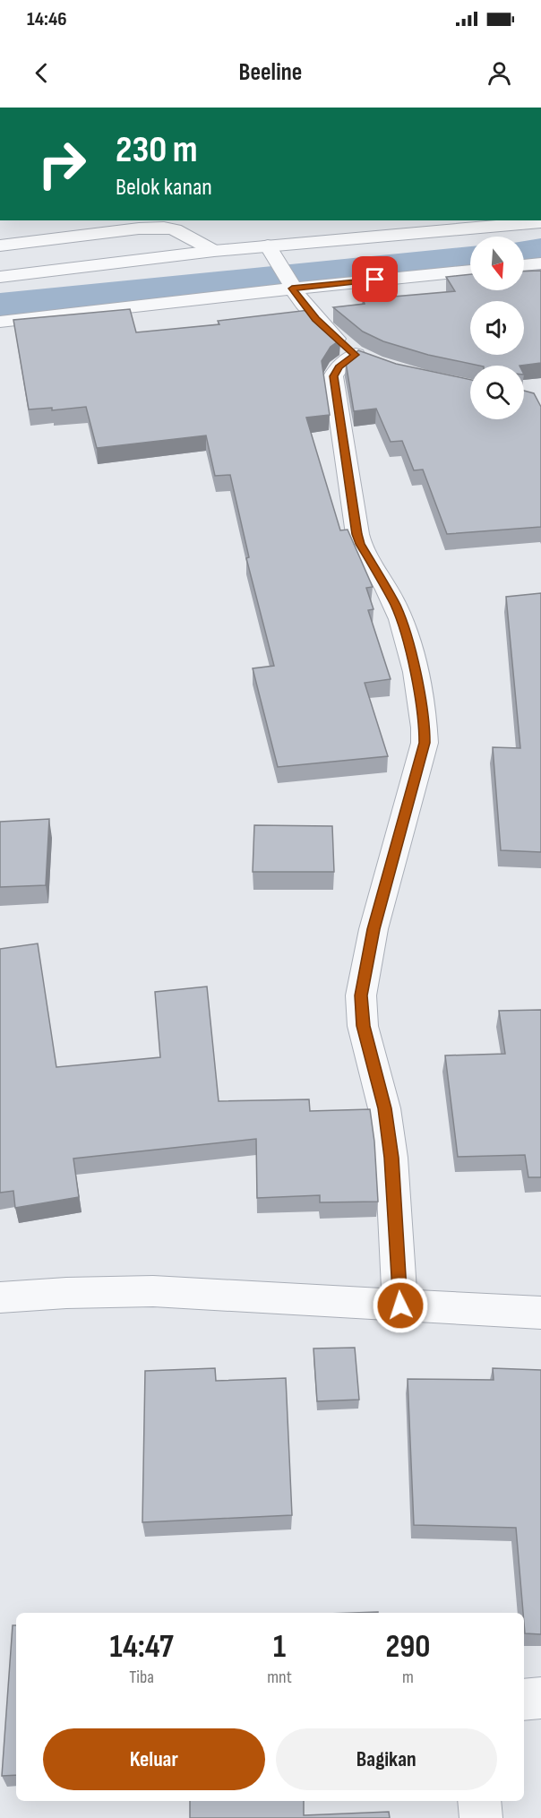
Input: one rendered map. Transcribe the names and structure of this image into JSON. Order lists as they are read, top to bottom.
{
  "north": "bottom",
  "page": {
    "status": "14:46",
    "header": "Beeline",
    "turn": ["230 m", "Belok kanan"],
    "eta": [
      "14:47",
      "Tiba",
      "1",
      "mnt",
      "290",
      "m"
    ],
    "buttons": ["Keluar", "Bagikan"]
  }
}
